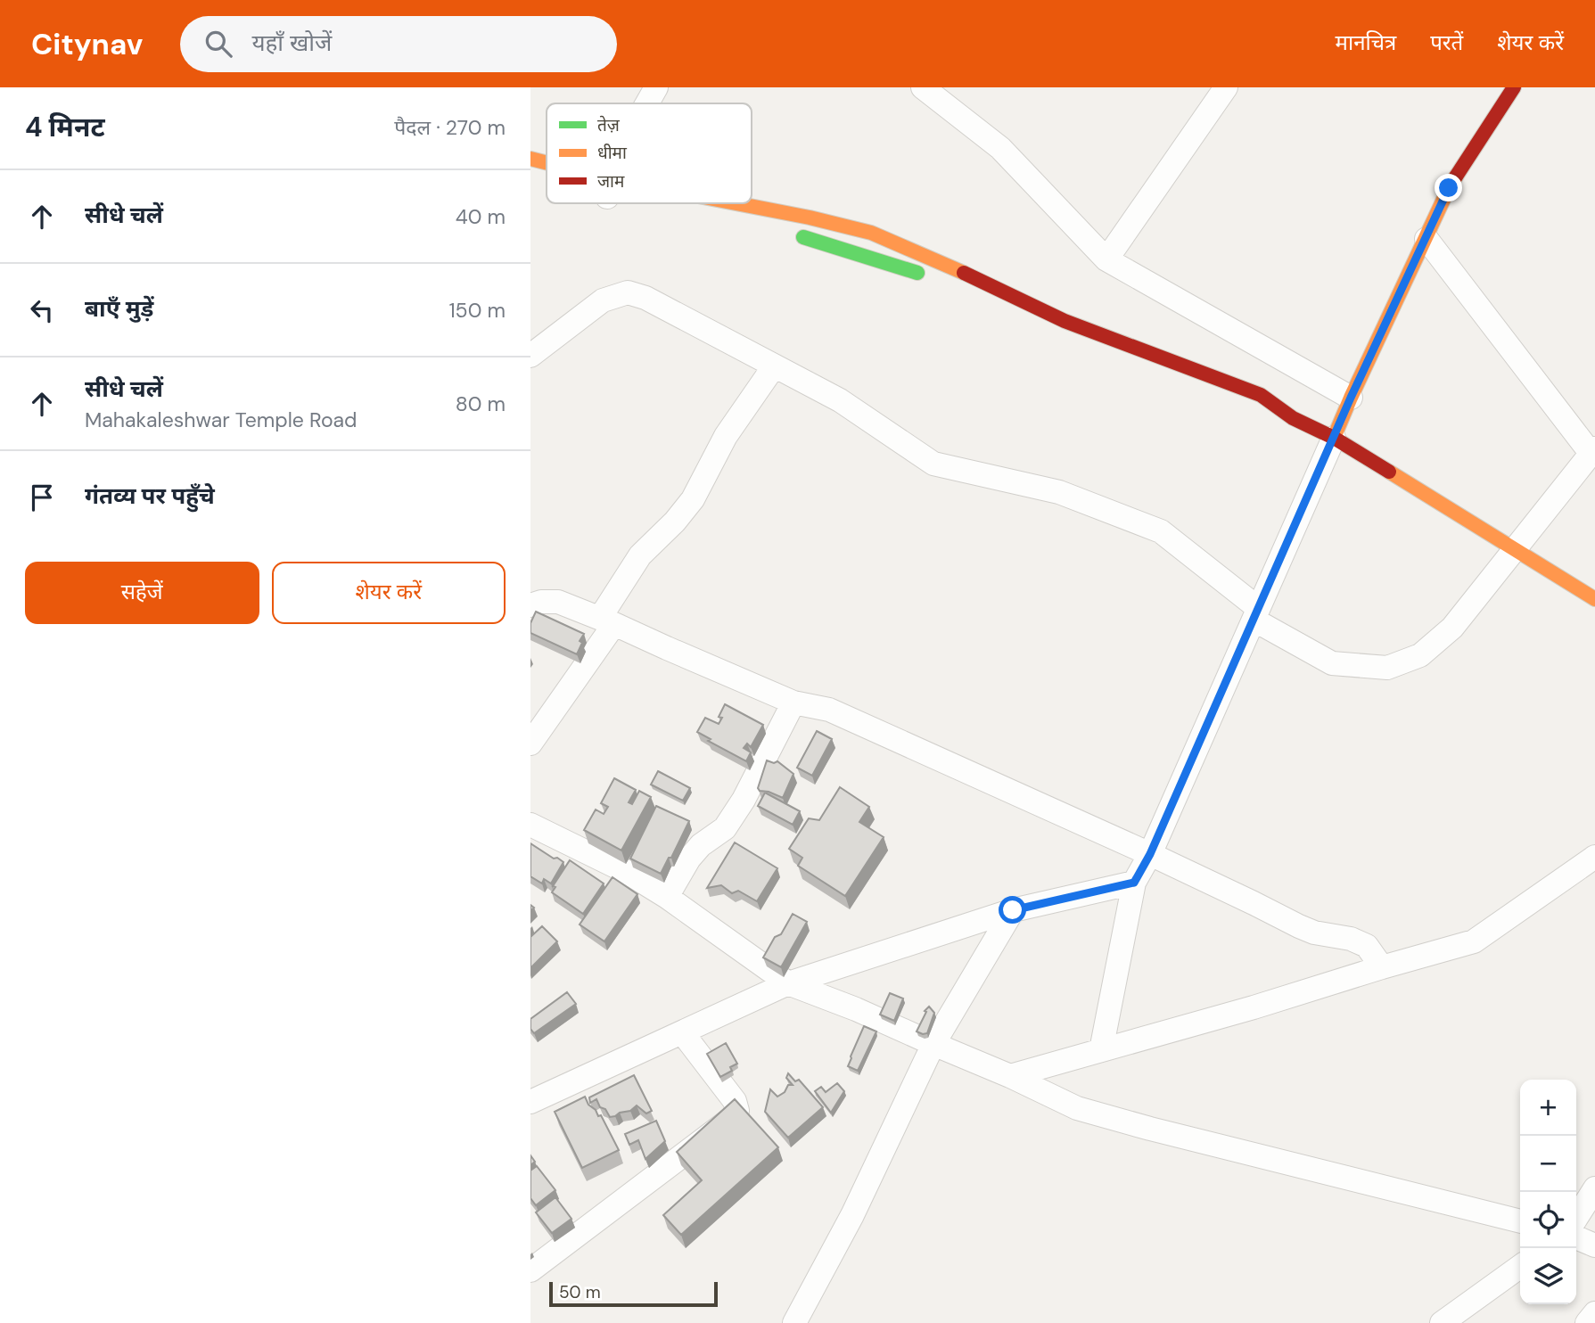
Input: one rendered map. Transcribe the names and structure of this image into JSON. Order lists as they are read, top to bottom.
{
  "legend": ["तेज़", "धीमा", "जाम"],
  "scale_bar": "50 m",
  "page": {
    "header": "Citynav",
    "search": "यहाँ खोजें",
    "nav": ["मानचित्र", "परतें", "शेयर करें"],
    "heading": ["4 मिनट", "पैदल · 270 m"],
    "list": [
      ["सीधे चलें", "40 m"],
      ["बाएँ मुड़ें", "150 m"],
      ["सीधे चलें", "Mahakaleshwar Temple Road", "80 m"],
      "गंतव्य पर पहुँचे"
    ],
    "buttons": ["सहेजें", "शेयर करें"],
    "map_buttons": ["+", "−"],
    "scale": "50 m"
  }
}
